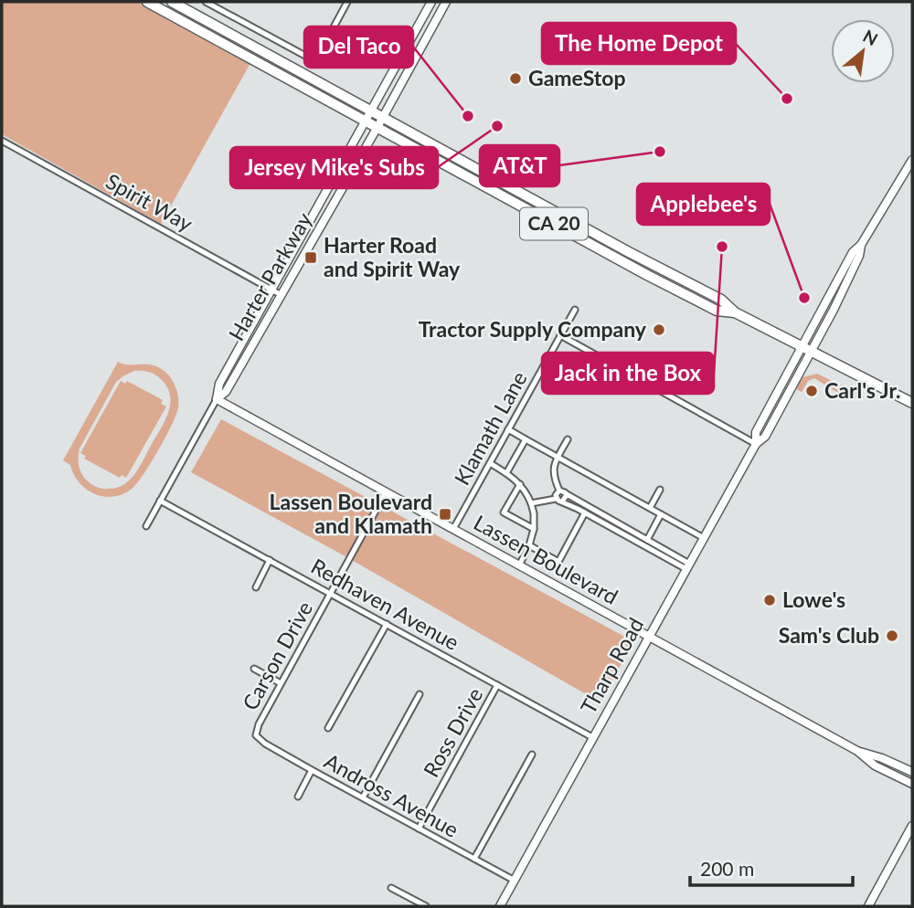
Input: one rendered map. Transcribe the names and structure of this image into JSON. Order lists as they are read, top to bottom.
{
  "streets": {
    "highway": ["CA 20"],
    "street": [
      "Spirit Way",
      "Harter Parkway",
      "Klamath Lane",
      "Lassen Boulevard",
      "Redhaven Avenue",
      "Carson Drive",
      "Tharp Road",
      "Ross Drive",
      "Andross Avenue"
    ]
  },
  "crossings": [
    ["Spirit Way", "Harter Parkway"],
    ["CA 20", "Harter Parkway"],
    ["CA 20", "Tharp Road"],
    ["Harter Parkway", "Lassen Boulevard"],
    ["Harter Parkway", "Redhaven Avenue"],
    ["Klamath Lane", "Lassen Boulevard"],
    ["Lassen Boulevard", "Carson Drive"],
    ["Lassen Boulevard", "Tharp Road"],
    ["Redhaven Avenue", "Carson Drive"],
    ["Redhaven Avenue", "Tharp Road"],
    ["Redhaven Avenue", "Ross Drive"],
    ["Carson Drive", "Andross Avenue"],
    ["Tharp Road", "Andross Avenue"],
    ["Ross Drive", "Andross Avenue"]
  ],
  "places": {
    "other": [
      "GameStop",
      "The Home Depot",
      "Del Taco",
      "Jersey Mike's Subs",
      "AT&T",
      "Jack in the Box",
      "Applebee's",
      "Tractor Supply Company",
      "Carl's Jr.",
      "Lowe's",
      "Sam's Club"
    ],
    "transit": ["Harter Road and Spirit Way", "Lassen Boulevard and Klamath"]
  },
  "scale_bar": "200 m",
  "north": "top right"
}
